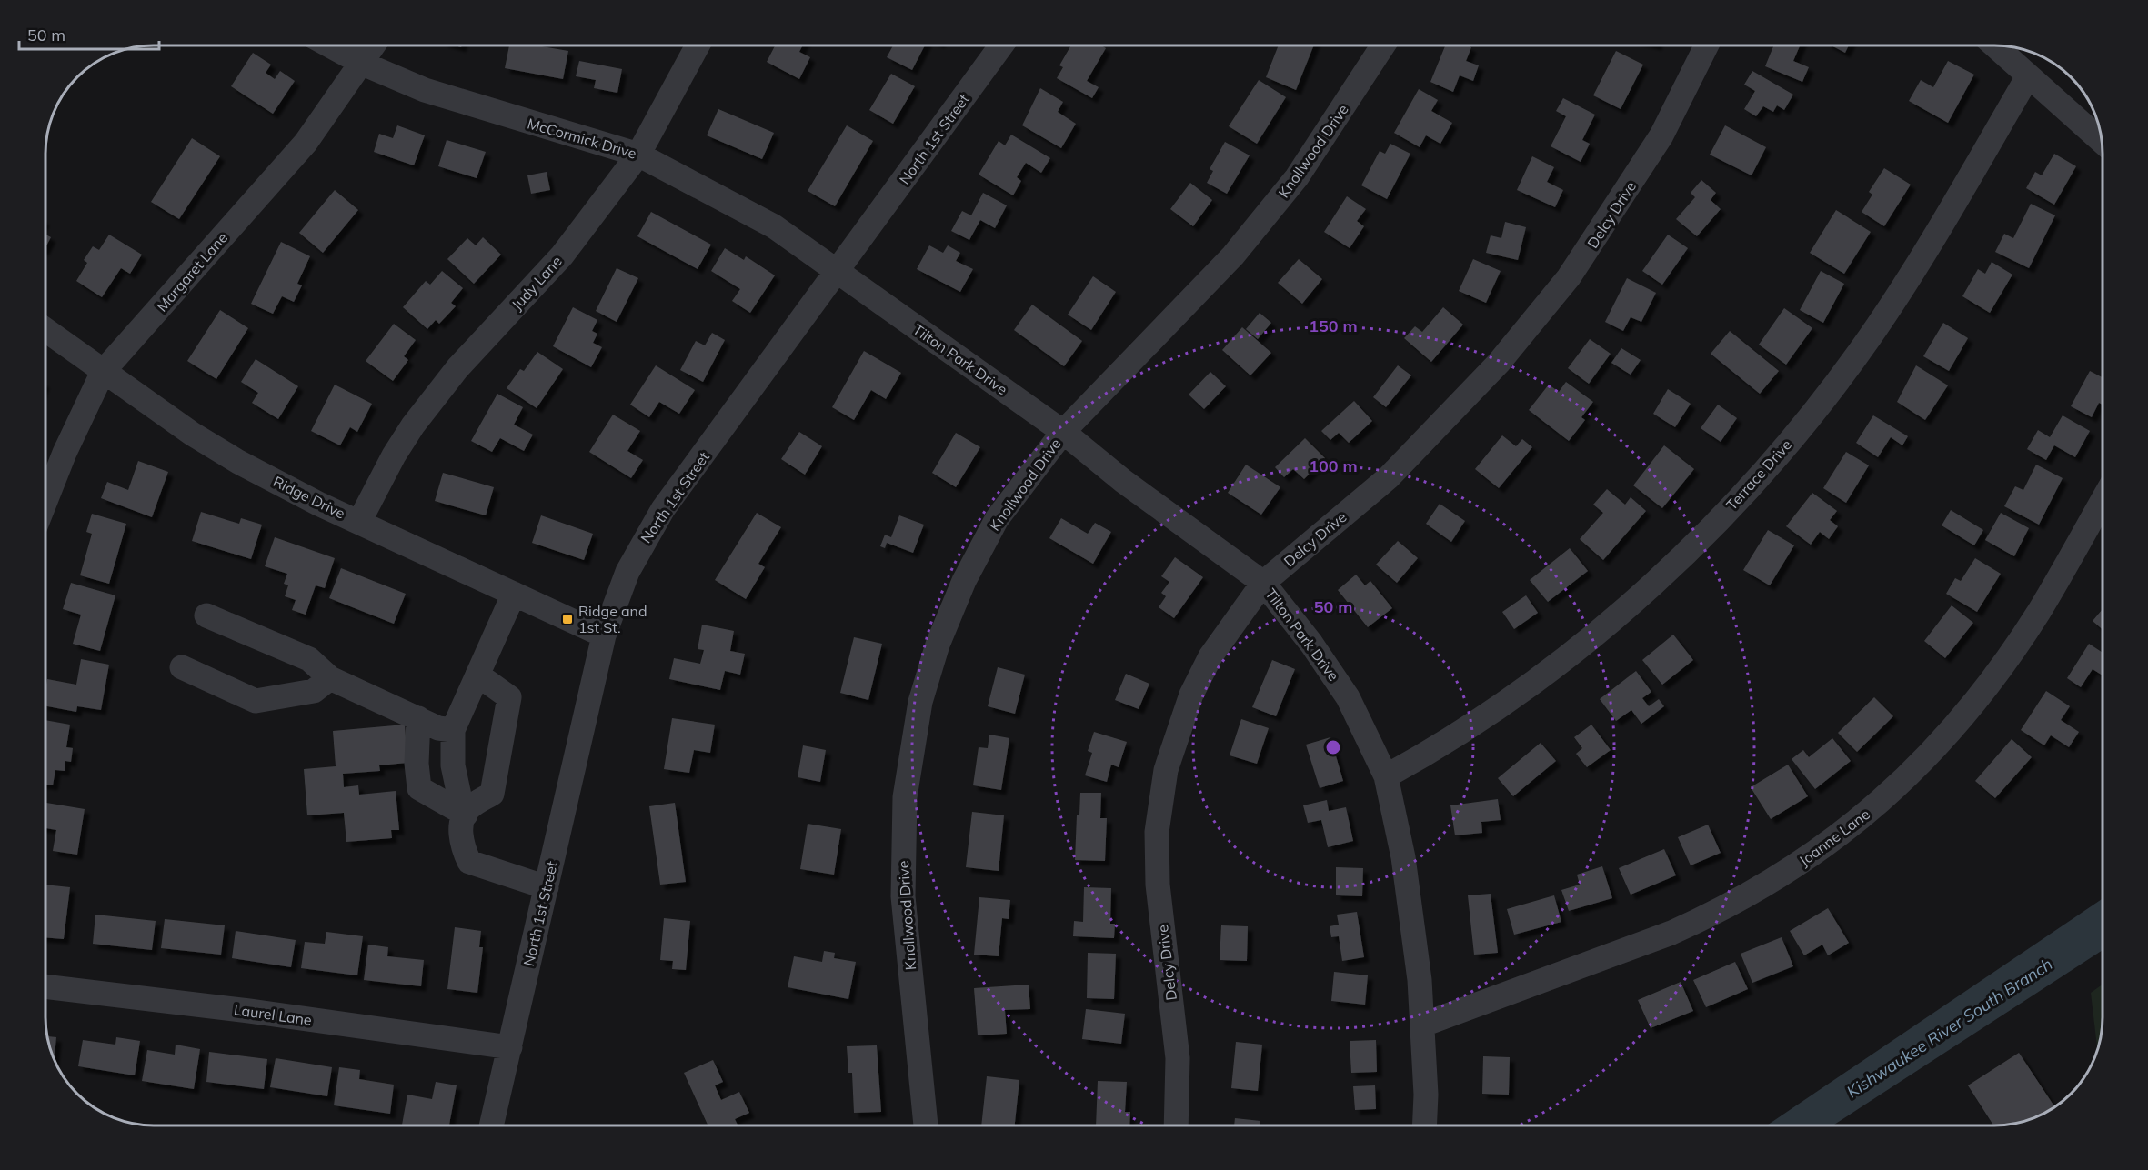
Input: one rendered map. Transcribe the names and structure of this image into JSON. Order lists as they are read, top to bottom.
{
  "streets": {
    "street": [
      "McCormick Drive",
      "North 1st Street",
      "Knollwood Drive",
      "Delcy Drive",
      "Margaret Lane",
      "Judy Lane",
      "Tilton Park Drive",
      "Terrace Drive",
      "Ridge Drive",
      "Joanne Lane",
      "Laurel Lane"
    ]
  },
  "crossings": [
    ["McCormick Drive", "North 1st Street"],
    ["McCormick Drive", "Margaret Lane"],
    ["McCormick Drive", "Judy Lane"],
    ["McCormick Drive", "Tilton Park Drive"],
    ["North 1st Street", "Tilton Park Drive"],
    ["North 1st Street", "Ridge Drive"],
    ["North 1st Street", "Laurel Lane"],
    ["Knollwood Drive", "Tilton Park Drive"],
    ["Delcy Drive", "Tilton Park Drive"],
    ["Margaret Lane", "Ridge Drive"],
    ["Judy Lane", "Ridge Drive"],
    ["Tilton Park Drive", "Terrace Drive"],
    ["Tilton Park Drive", "Joanne Lane"]
  ],
  "water": ["Kishwaukee River South Branch"],
  "places": {
    "transit": ["Ridge and 1st St."]
  },
  "scale_bar": "50 m",
  "rings": ["150 m", "100 m", "50 m"]
}
